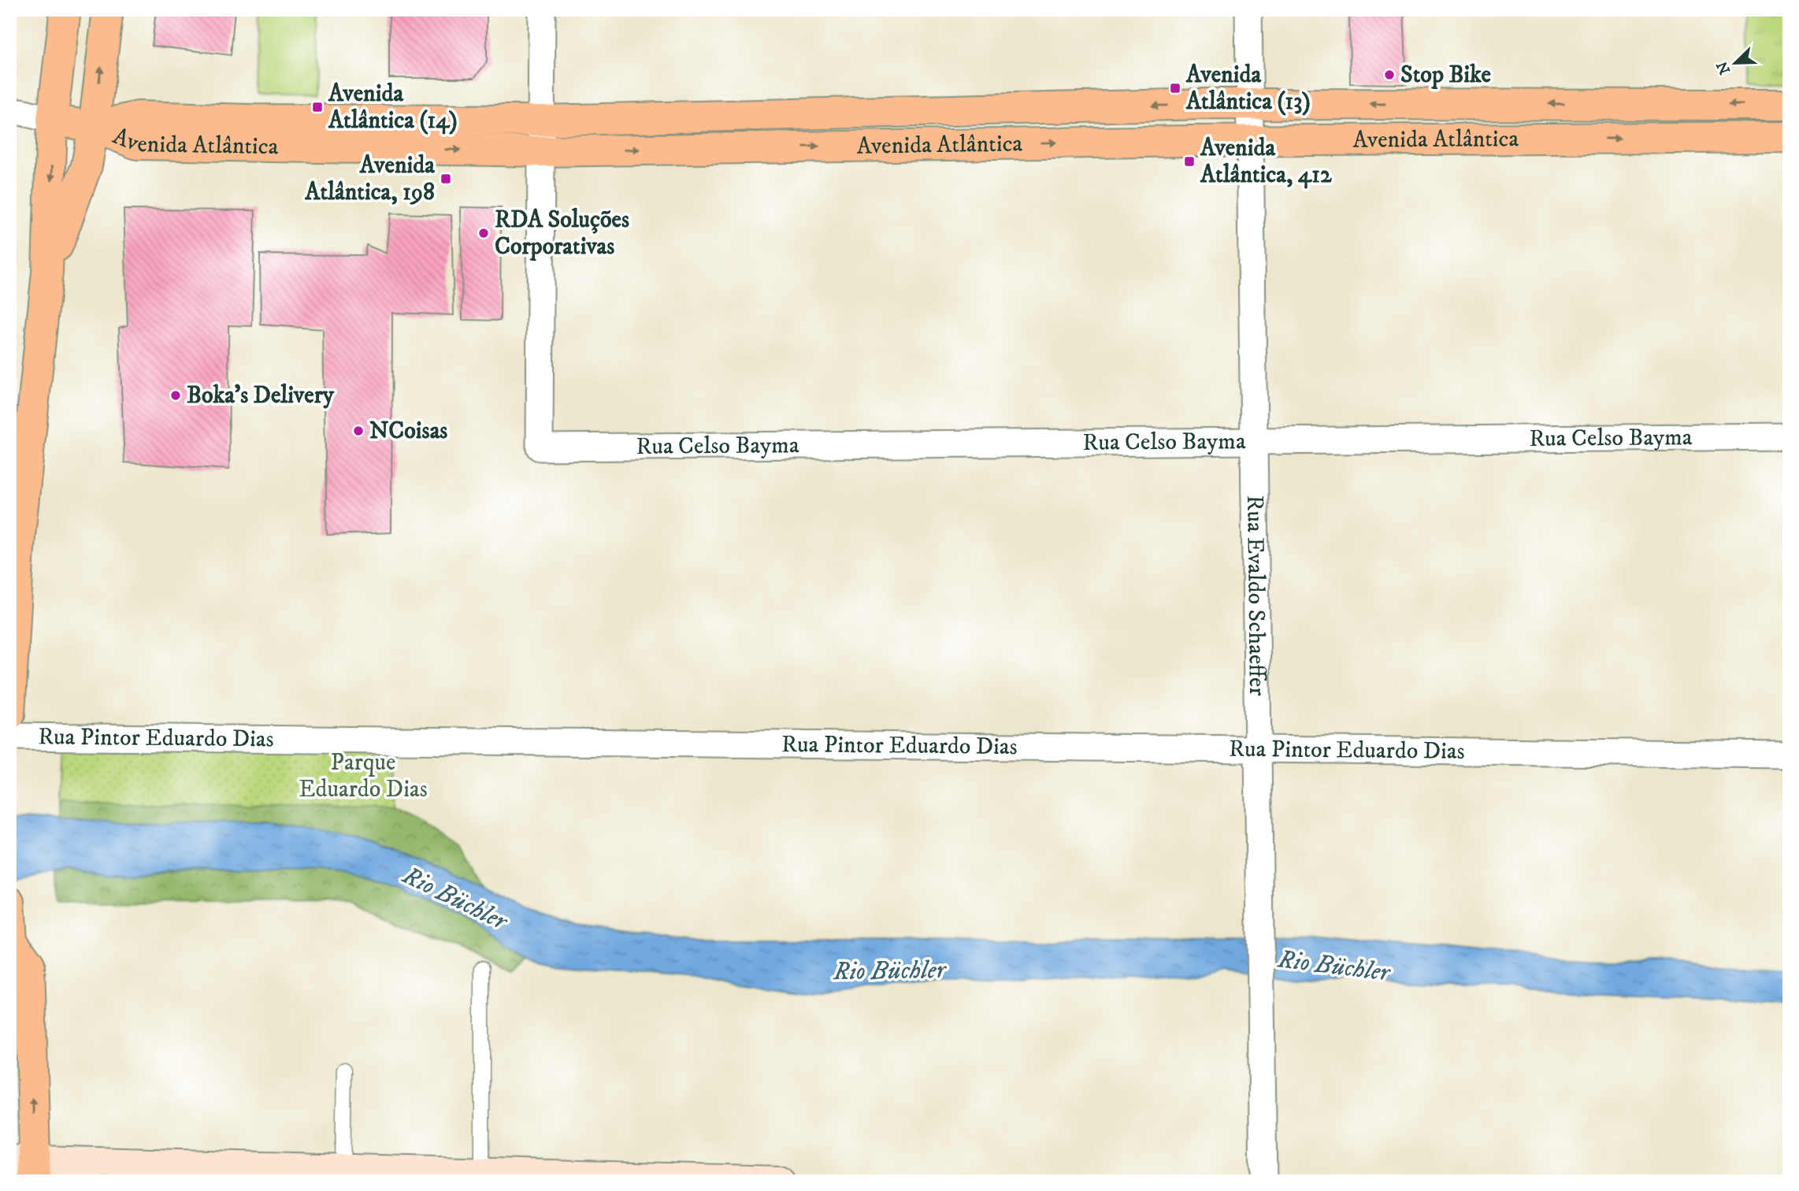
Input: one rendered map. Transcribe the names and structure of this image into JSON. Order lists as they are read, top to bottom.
{
  "streets": {
    "main road": ["Avenida Atlântica"],
    "street": ["Rua Celso Bayma", "Rua Evaldo Schaeffer", "Rua Pintor Eduardo Dias"]
  },
  "crossings": [
    ["Avenida Atlântica", "Rua Celso Bayma"],
    ["Avenida Atlântica", "Rua Evaldo Schaeffer"],
    ["Rua Celso Bayma", "Rua Evaldo Schaeffer"],
    ["Rua Evaldo Schaeffer", "Rua Pintor Eduardo Dias"]
  ],
  "water": ["Rio Büchler"],
  "parks": ["Parque Eduardo Dias"],
  "places": {
    "other": [
      "Stop Bike",
      "RDA Soluções Corporativas",
      "Boka's Delivery",
      "NCoisas"
    ],
    "transit": [
      "Avenida Atlântica (13)",
      "Avenida Atlântica (14)",
      "Avenida Atlântica, 412",
      "Avenida Atlântica, 198"
    ]
  },
  "north": "bottom left"
}
